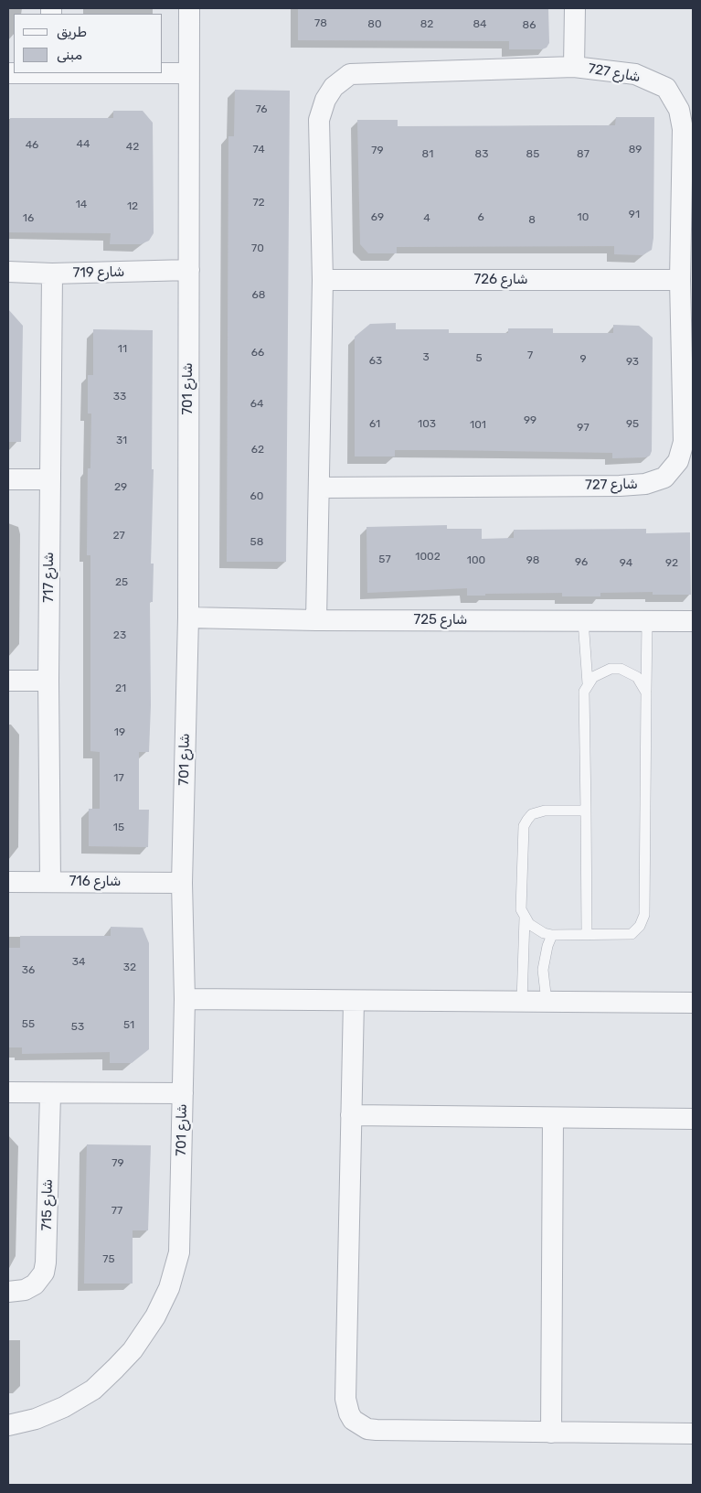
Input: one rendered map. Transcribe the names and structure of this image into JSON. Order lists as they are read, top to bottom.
{
  "streets": {
    "street": [
      "شارع 727",
      "شارع 719",
      "شارع 726",
      "شارع 701",
      "شارع 717",
      "شارع 725",
      "شارع 716",
      "شارع 715"
    ]
  },
  "crossings": [
    ["شارع 727", "شارع 726"],
    ["شارع 727", "شارع 725"],
    ["شارع 719", "شارع 701"],
    ["شارع 719", "شارع 717"],
    ["شارع 701", "شارع 725"],
    ["شارع 701", "شارع 716"],
    ["شارع 717", "شارع 716"]
  ],
  "house_numbers": [
    "78",
    "80",
    "82",
    "84",
    "86",
    "76",
    "44",
    "46",
    "42",
    "74",
    "89",
    "79",
    "81",
    "83",
    "85",
    "87",
    "72",
    "14",
    "12",
    "91",
    "69",
    "6",
    "10",
    "16",
    "4",
    "8",
    "70",
    "68",
    "11",
    "66",
    "7",
    "3",
    "5",
    "9",
    "63",
    "93",
    "33",
    "64",
    "99",
    "61",
    "103",
    "95",
    "101",
    "97",
    "31",
    "62",
    "29",
    "60",
    "27",
    "58",
    "1002",
    "57",
    "100",
    "98",
    "96",
    "94",
    "92",
    "25",
    "23",
    "21",
    "19",
    "17",
    "15",
    "34",
    "32",
    "36",
    "55",
    "51",
    "53",
    "79",
    "77",
    "75"
  ],
  "legend": ["طريق", "مبنى"]
}
